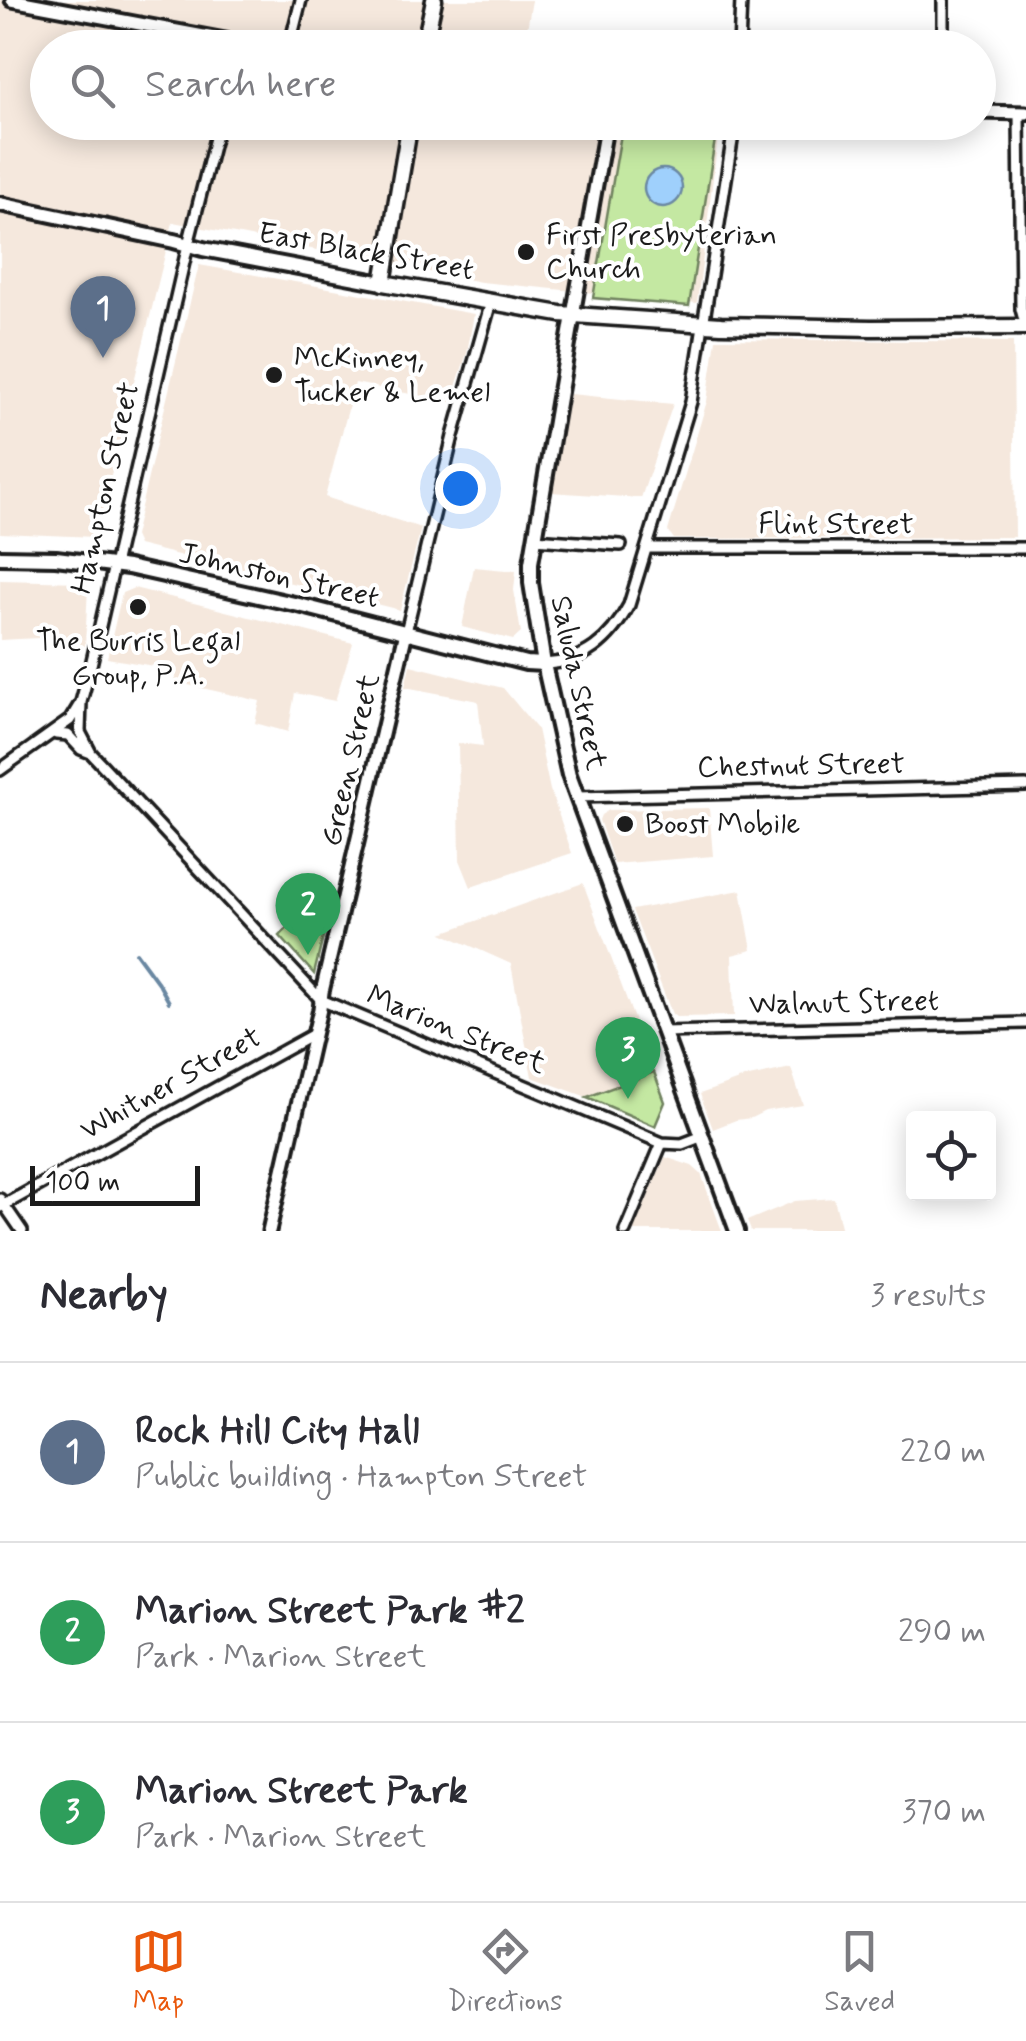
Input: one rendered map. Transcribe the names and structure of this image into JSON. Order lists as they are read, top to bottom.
{
  "streets": {
    "main road": ["East Black Street", "Johnston Street", "Saluda Street"],
    "street": [
      "Hampton Street",
      "Flint Street",
      "Green Street",
      "Chestnut Street",
      "Walnut Street",
      "Marion Street",
      "Whitner Street"
    ]
  },
  "crossings": [
    ["East Black Street", "Hampton Street"],
    ["East Black Street", "Saluda Street"],
    ["East Black Street", "Green Street"],
    ["Hampton Street", "Johnston Street"],
    ["Hampton Street", "Marion Street"],
    ["Johnston Street", "Saluda Street"],
    ["Johnston Street", "Green Street"],
    ["Saluda Street", "Chestnut Street"],
    ["Saluda Street", "Walnut Street"],
    ["Green Street", "Marion Street"],
    ["Green Street", "Whitner Street"]
  ],
  "places": [
    "First Presbyterian Church",
    "McKinney, Tucker & Lemel",
    "The Burris Legal Group, P.A.",
    "Boost Mobile"
  ],
  "scale_bar": "100 m",
  "page": {
    "search": "Search here",
    "pins": ["1", "2", "3"],
    "scale": "100 m",
    "heading": ["Nearby", "3 results"],
    "list": [
      {
        "mark": "1",
        "name": "Rock Hill City Hall",
        "note": "Public building · Hampton Street",
        "value": "220 m"
      },
      {
        "mark": "2",
        "name": "Marion Street Park #2",
        "note": "Park · Marion Street",
        "value": "290 m"
      },
      {
        "mark": "3",
        "name": "Marion Street Park",
        "note": "Park · Marion Street",
        "value": "370 m"
      }
    ],
    "nav": ["Map", "Directions", "Saved"]
  }
}
